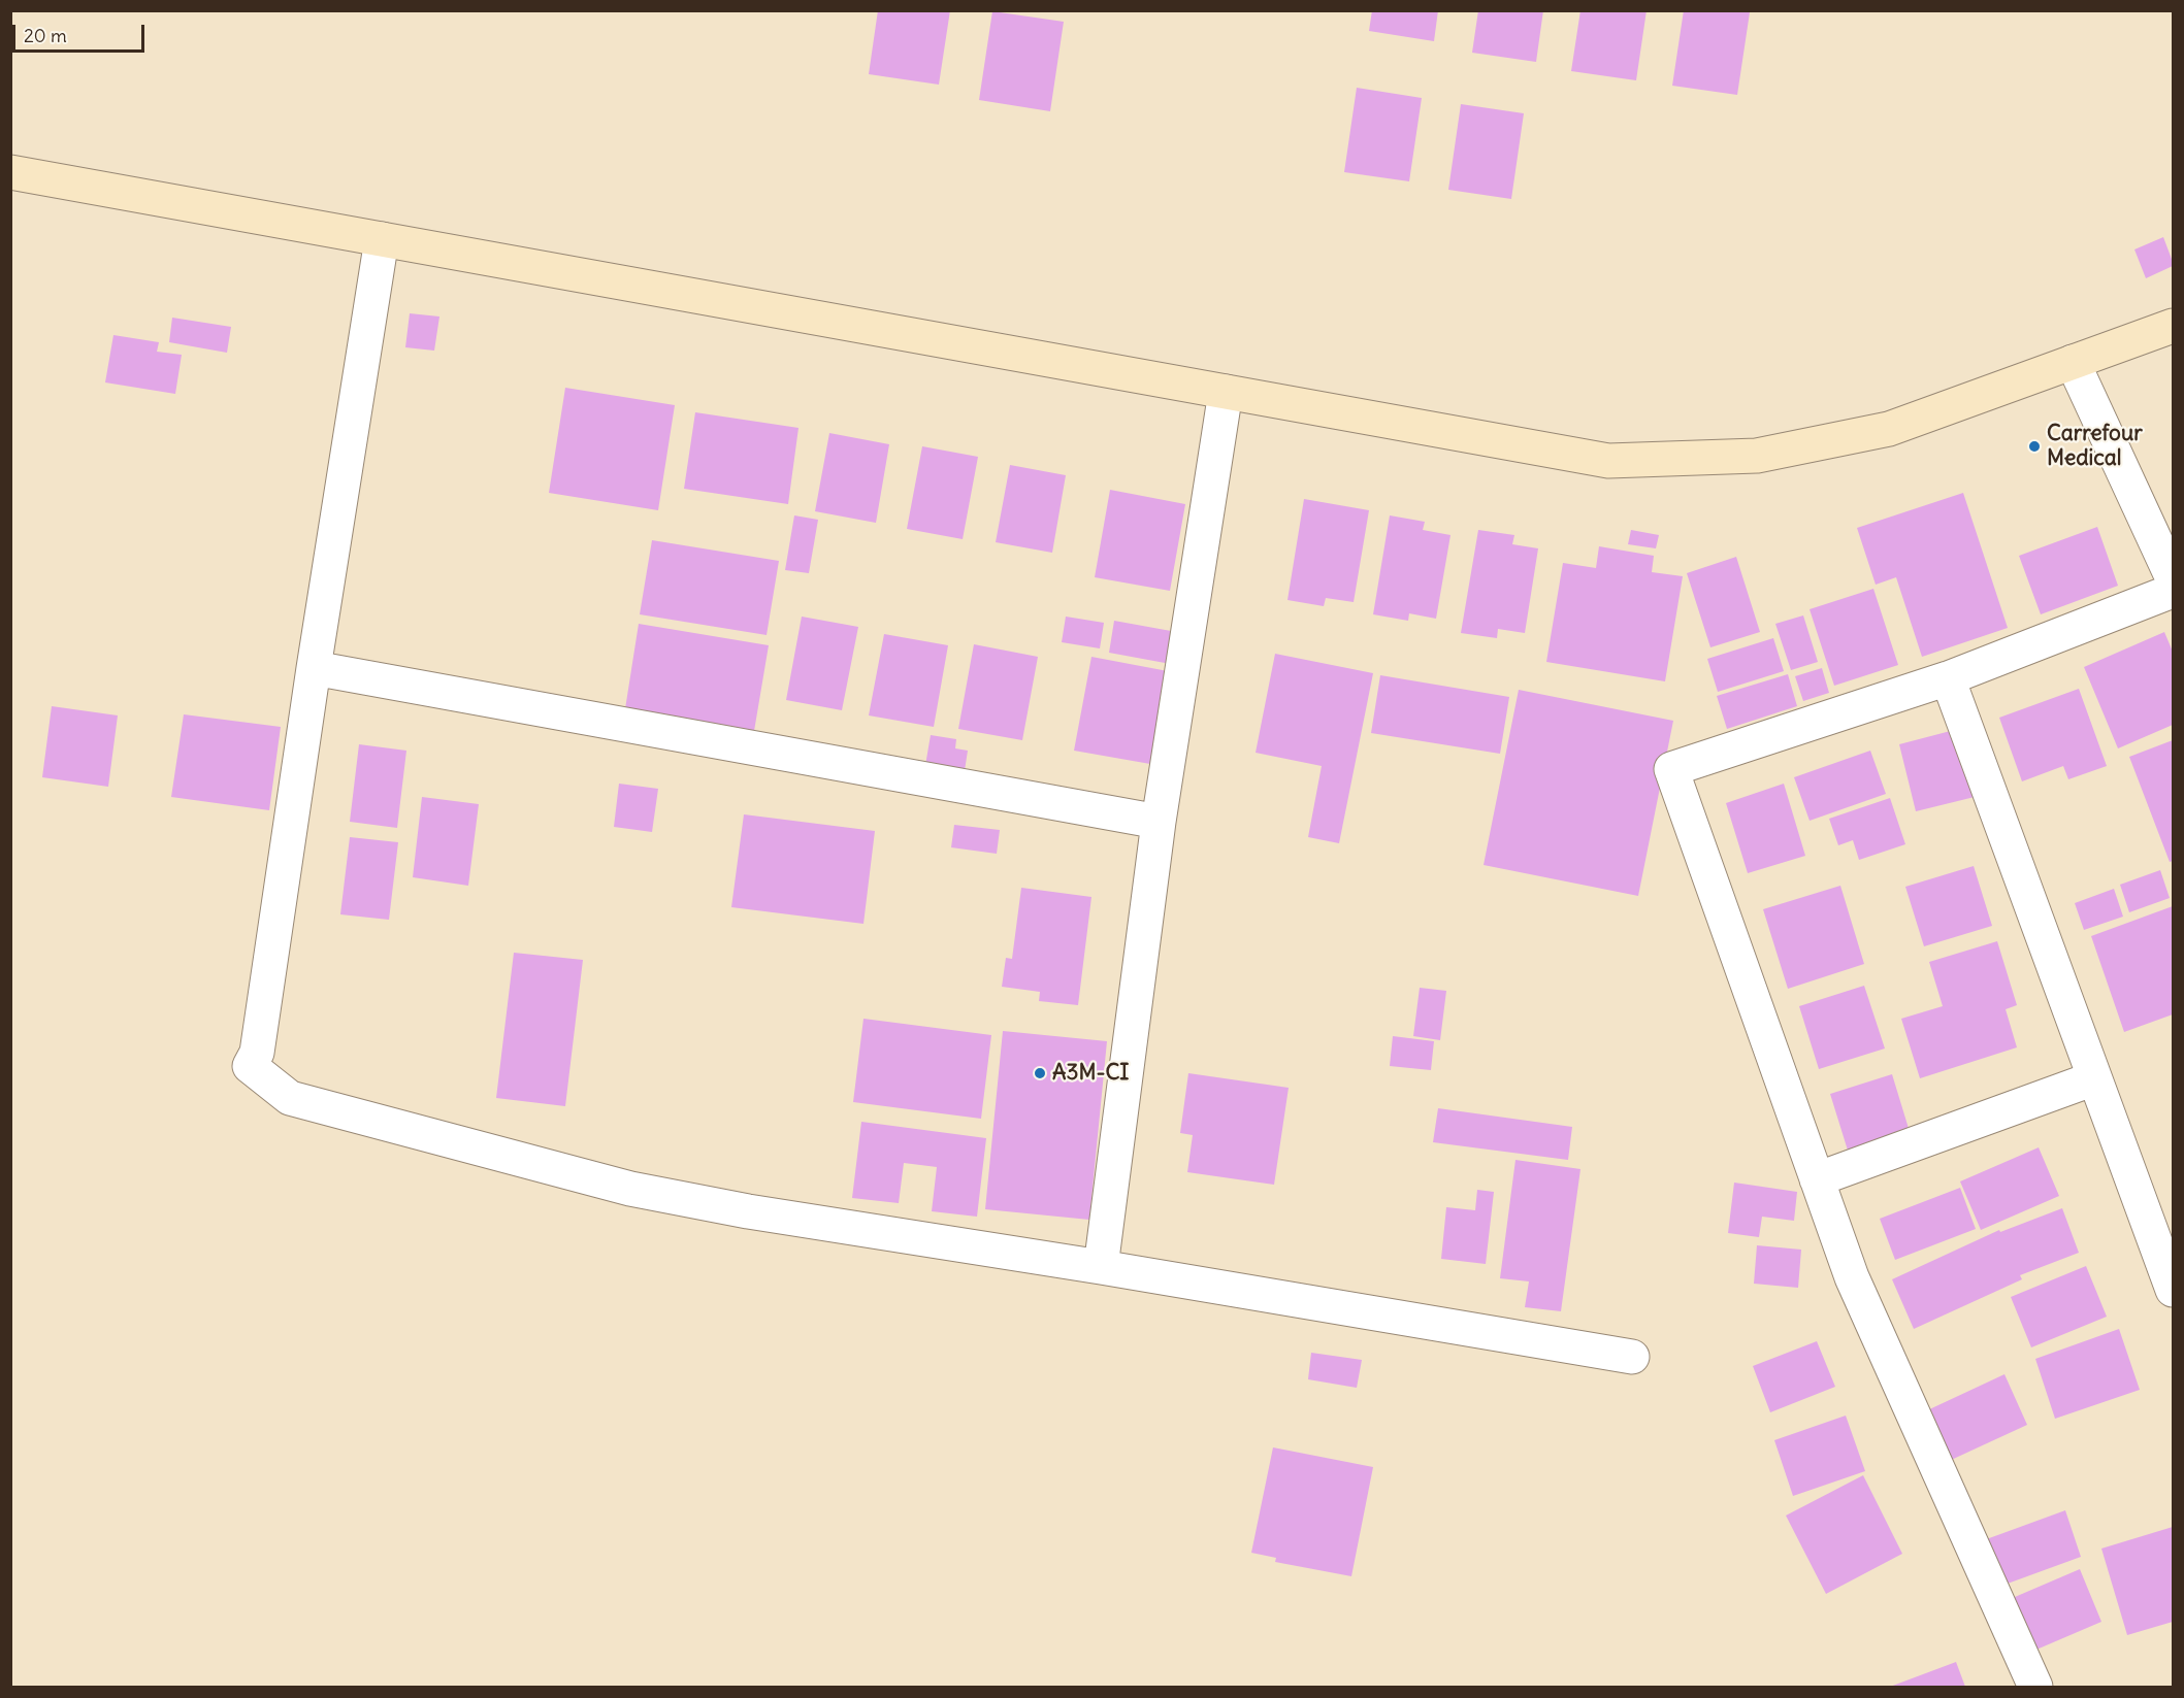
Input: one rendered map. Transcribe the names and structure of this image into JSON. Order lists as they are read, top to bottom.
{
  "places": ["Carrefour Medical", "A3M-CI"],
  "scale_bar": "20 m"
}
